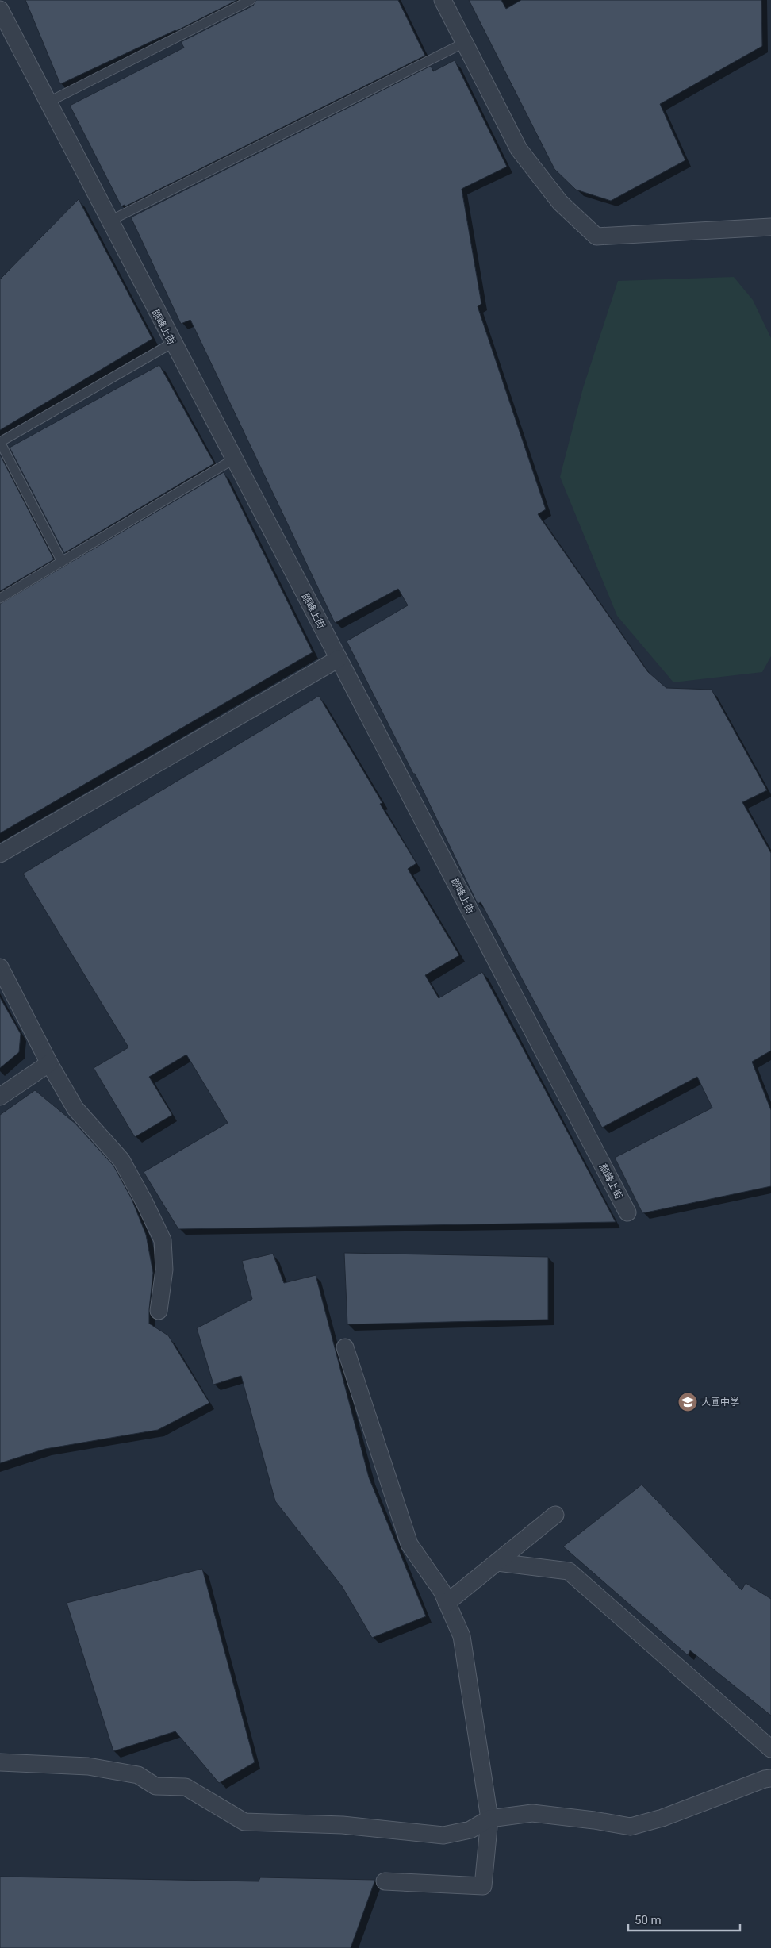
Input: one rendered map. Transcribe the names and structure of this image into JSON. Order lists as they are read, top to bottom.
{
  "streets": {
    "street": ["颜峰上街"]
  },
  "places": {
    "school or university": ["大圃中学"]
  },
  "scale_bar": "50 m"
}
